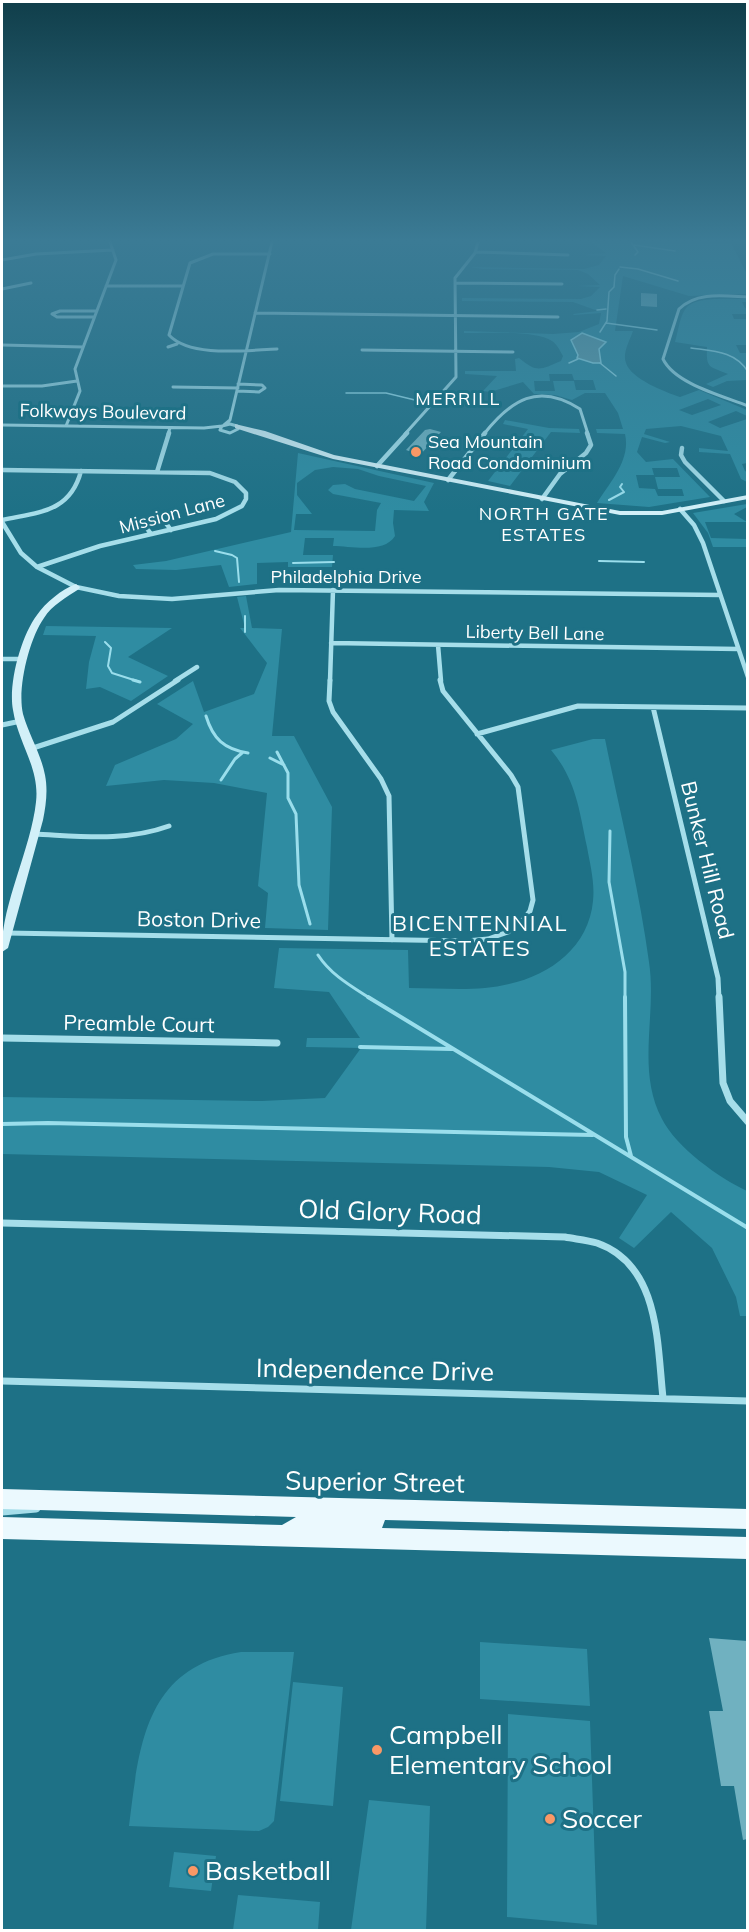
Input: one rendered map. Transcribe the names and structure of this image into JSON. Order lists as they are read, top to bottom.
{
  "streets": {
    "main road": ["Superior Street"],
    "street": [
      "Folkways Boulevard",
      "Mission Lane",
      "Philadelphia Drive",
      "Liberty Bell Lane",
      "Bunker Hill Road",
      "Boston Drive",
      "Preamble Court",
      "Old Glory Road",
      "Independence Drive"
    ]
  },
  "crossings": [
    ["Mission Lane", "Philadelphia Drive"],
    ["Liberty Bell Lane", "Boston Drive"],
    ["Old Glory Road", "Independence Drive"]
  ],
  "districts": ["MERRILL", "NORTH GATE ESTATES", "BICENTENNIAL ESTATES"],
  "places": [
    "Sea Mountain Road Condominium",
    "Campbell Elementary School",
    "Soccer",
    "Basketball"
  ]
}
